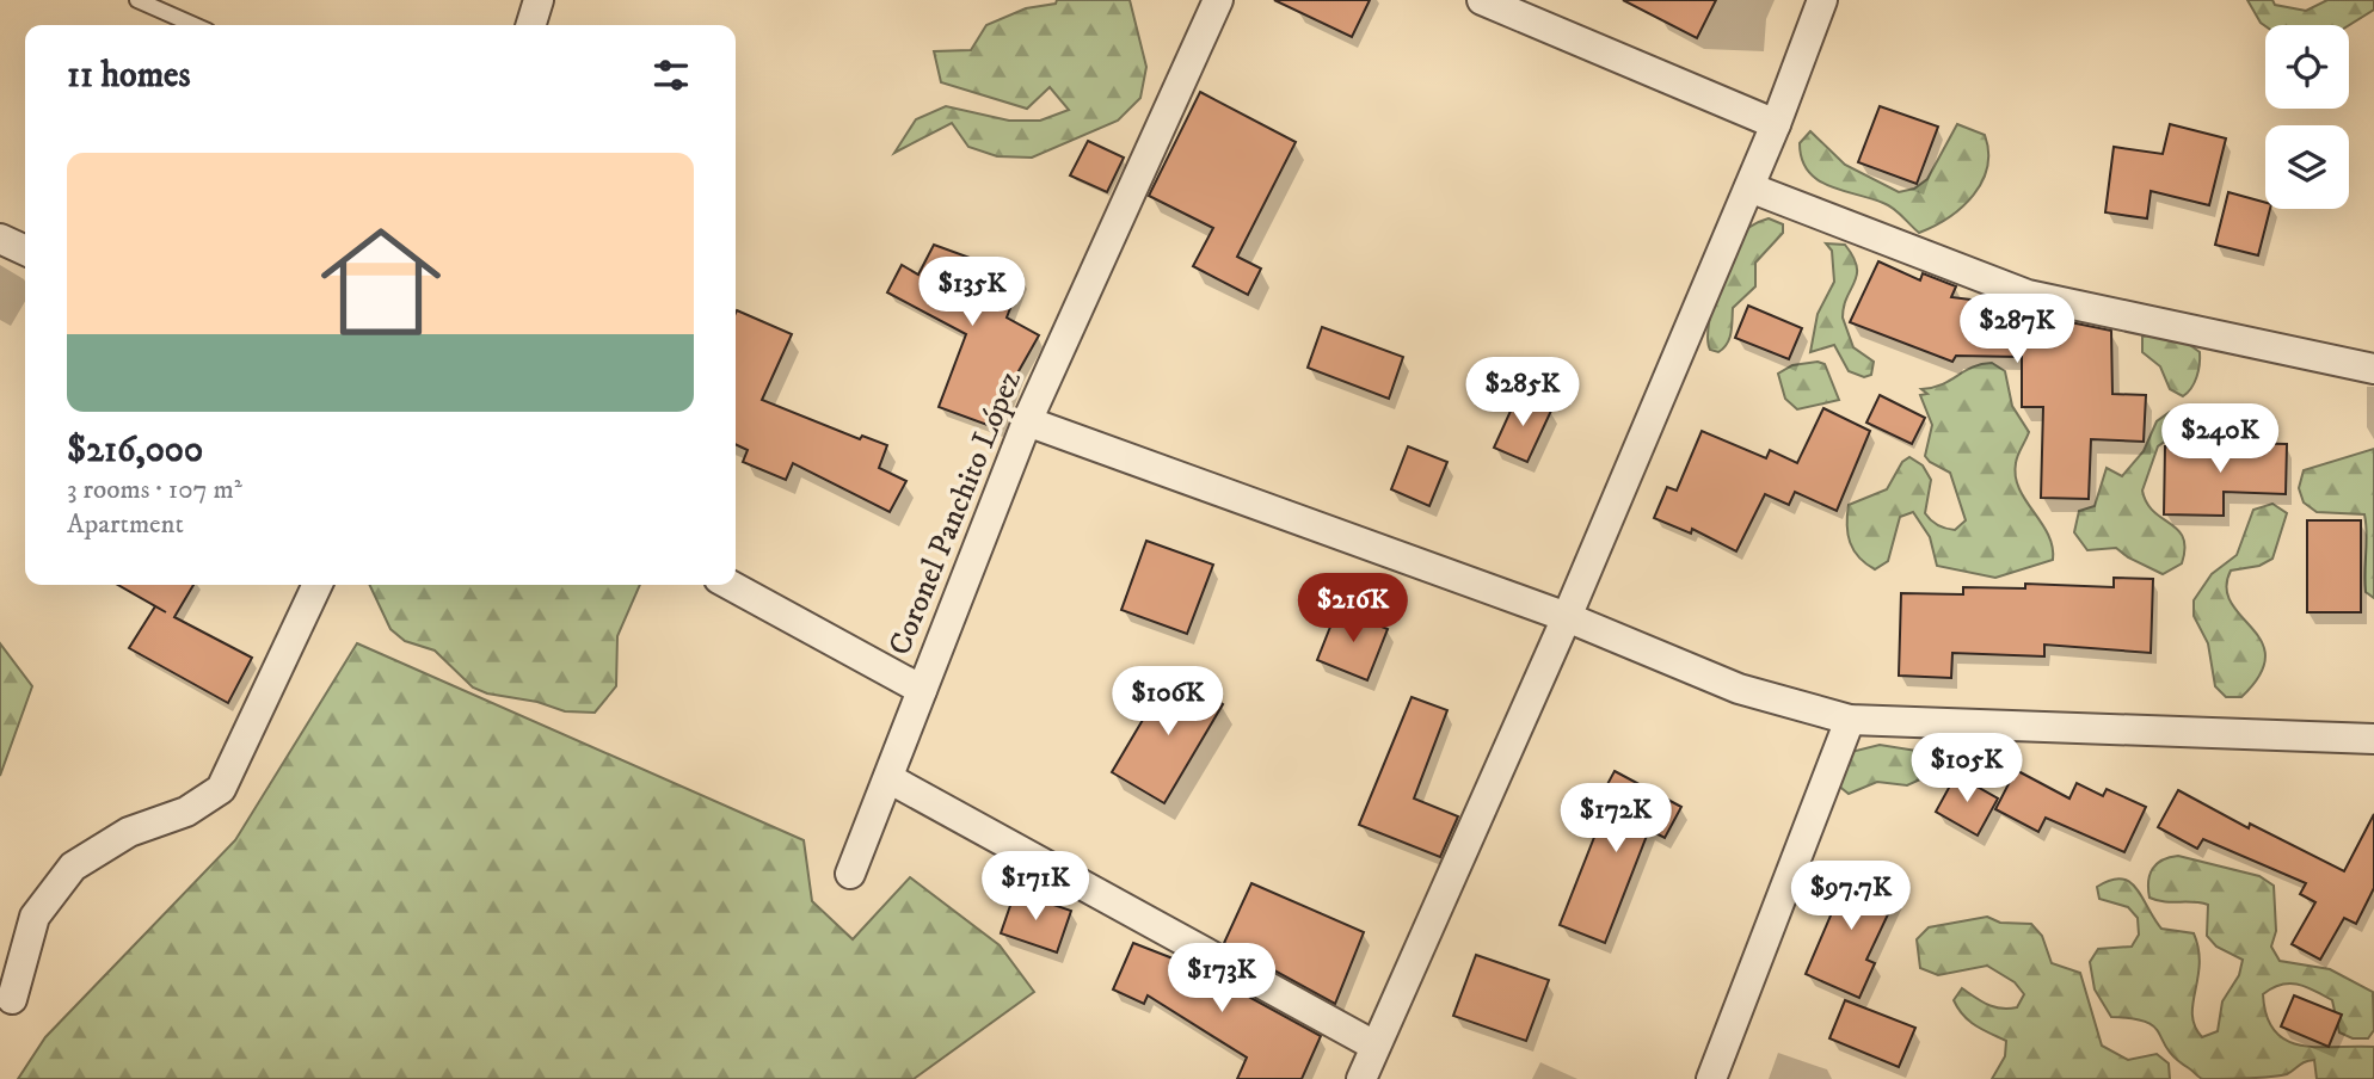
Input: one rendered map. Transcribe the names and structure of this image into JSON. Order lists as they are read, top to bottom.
{
  "streets": {
    "street": ["Coronel Panchito López"]
  },
  "page": {
    "heading": "11 homes",
    "list": [
      {
        "name": "$216,000",
        "note": "3 rooms · 107 m² · Apartment"
      }
    ],
    "price": [
      "$135K",
      "$287K",
      "$285K",
      "$240K",
      "$216K",
      "$106K",
      "$105K",
      "$172K",
      "$171K",
      "$97.7K",
      "$173K"
    ]
  }
}
